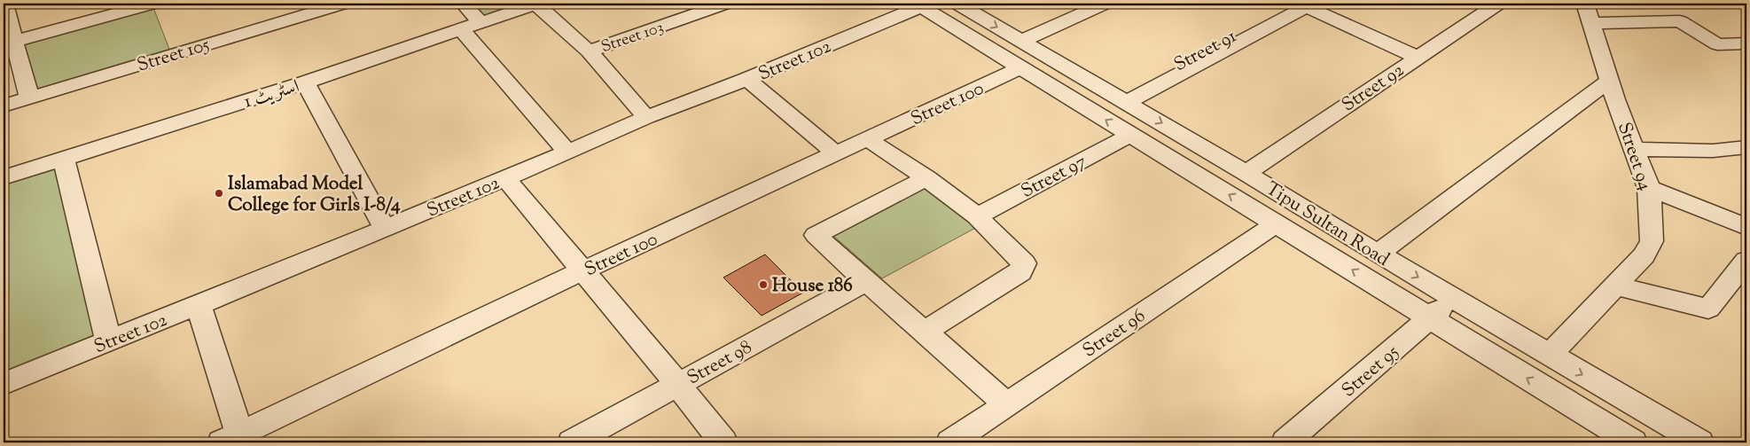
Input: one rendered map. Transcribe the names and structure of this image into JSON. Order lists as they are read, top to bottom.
{
  "streets": {
    "street": [
      "Street 103",
      "Street 105",
      "Street 102",
      "Street 92",
      "اسٹریٹ 1",
      "Street 100",
      "Street 94",
      "Street 97",
      "Tipu Sultan Road",
      "Street 96",
      "Street 98",
      "Street 95"
    ]
  },
  "crossings": [
    ["Street 102", "Tipu Sultan Road"],
    ["Street 92", "Tipu Sultan Road"],
    ["Street 100", "Tipu Sultan Road"],
    ["Street 94", "Tipu Sultan Road"],
    ["Street 97", "Tipu Sultan Road"],
    ["Tipu Sultan Road", "Street 96"],
    ["Tipu Sultan Road", "Street 95"]
  ],
  "places": ["Islamabad Model College for Girls I-8/4", "House 186"]
}
